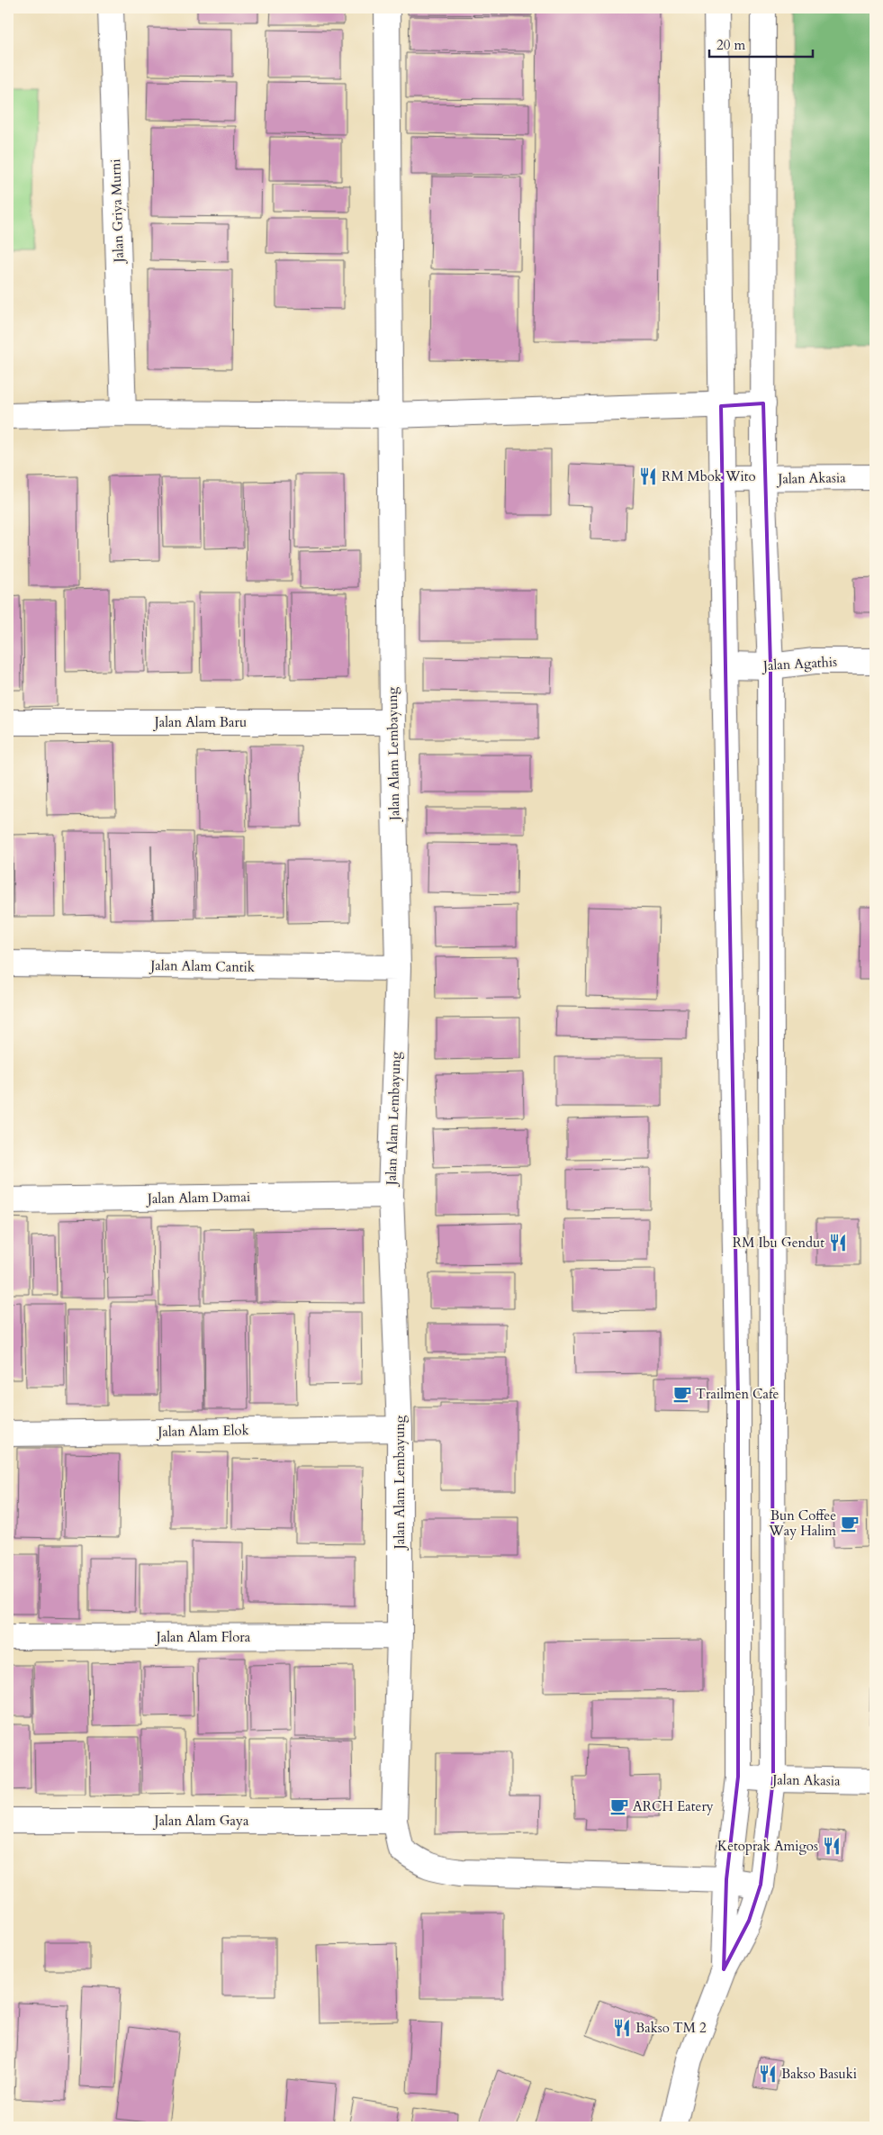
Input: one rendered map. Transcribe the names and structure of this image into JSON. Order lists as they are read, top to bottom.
{
  "streets": {
    "street": [
      "Jalan Griya Murni",
      "Jalan Akasia",
      "Jalan Agathis",
      "Jalan Alam Baru",
      "Jalan Alam Lembayung",
      "Jalan Alam Cantik",
      "Jalan Alam Damai",
      "Jalan Alam Elok",
      "Jalan Alam Flora",
      "Jalan Alam Gaya"
    ]
  },
  "crossings": [
    ["Jalan Alam Baru", "Jalan Alam Lembayung"],
    ["Jalan Alam Lembayung", "Jalan Alam Cantik"],
    ["Jalan Alam Lembayung", "Jalan Alam Damai"],
    ["Jalan Alam Lembayung", "Jalan Alam Elok"],
    ["Jalan Alam Lembayung", "Jalan Alam Flora"],
    ["Jalan Alam Lembayung", "Jalan Alam Gaya"]
  ],
  "places": {
    "restaurant": [
      "RM Mbok Wito",
      "RM Ibu Gendut",
      "Ketoprak Amigos",
      "Bakso TM 2",
      "Bakso Basuki"
    ],
    "cafe": ["Trailmen Cafe", "Bun Coffee Way Halim", "ARCH Eatery"]
  },
  "scale_bar": "20 m"
}
